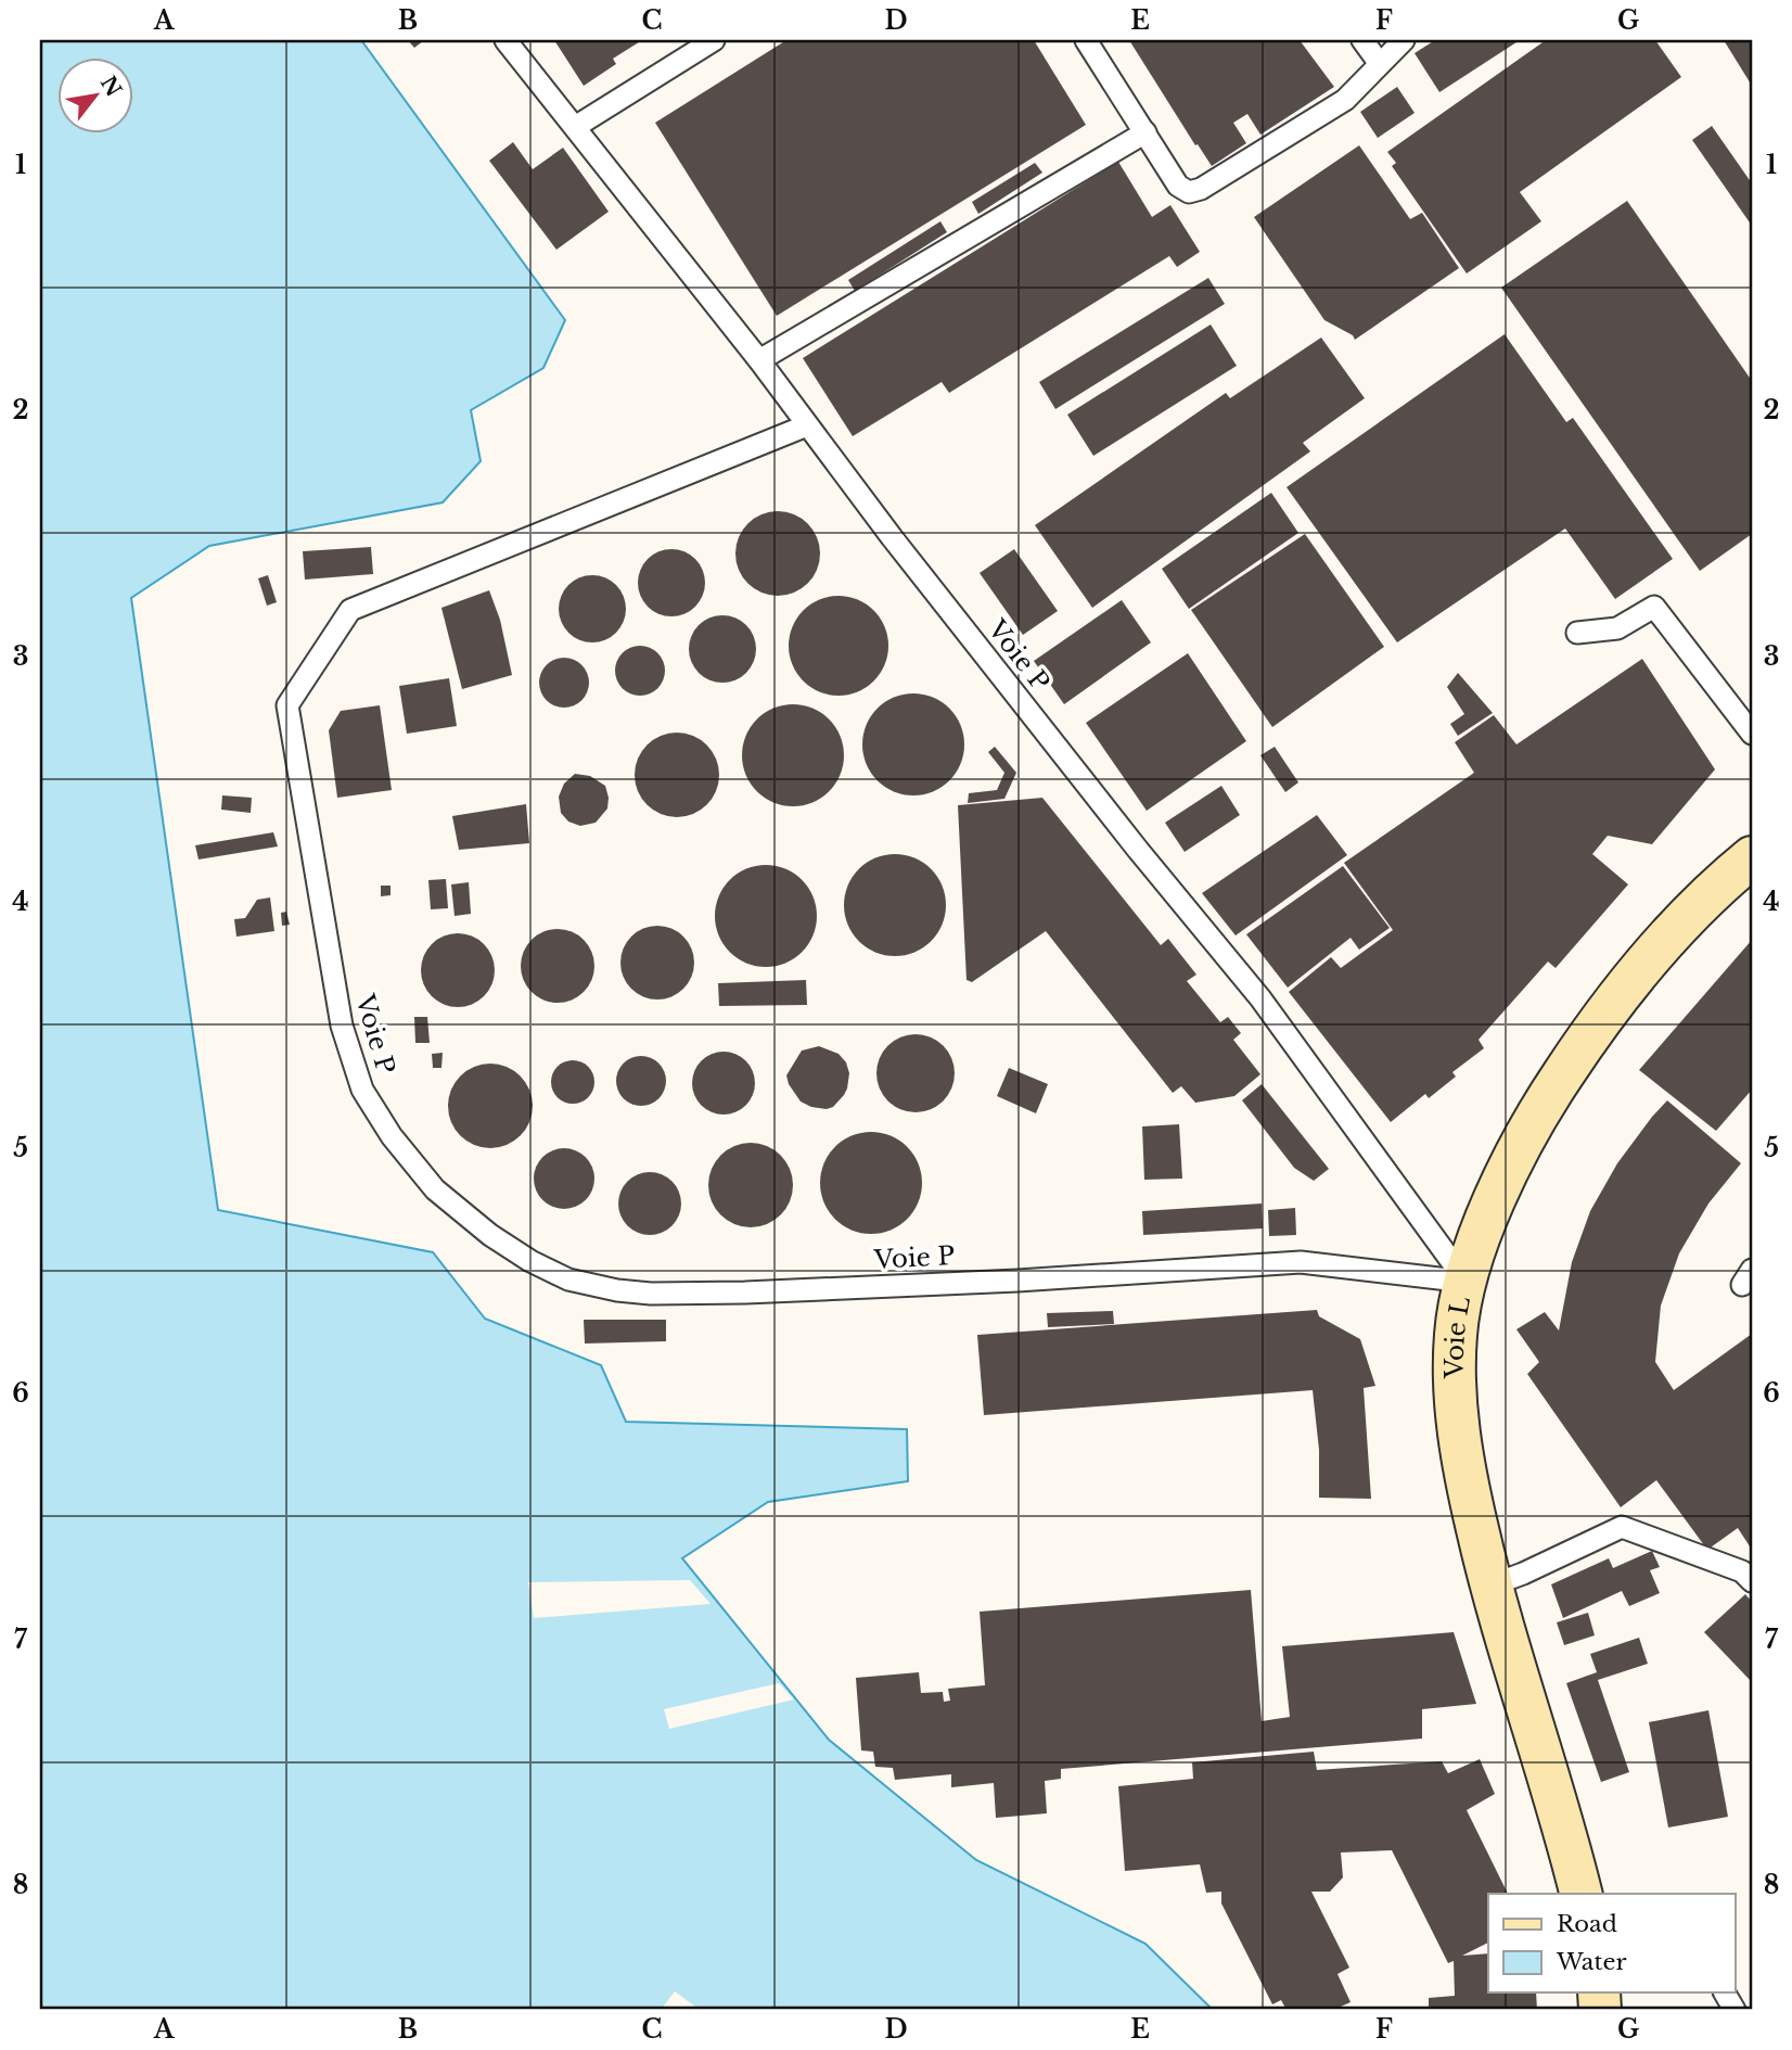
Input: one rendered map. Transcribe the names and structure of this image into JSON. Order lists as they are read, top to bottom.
{
  "streets": {
    "street": ["Voie L"],
    "lane": ["Voie P"]
  },
  "crossings": [
    ["Voie P", "Voie L"]
  ],
  "legend": ["Road", "Water"],
  "north": "top right",
  "grid": {
    "columns": [
      "A",
      "B",
      "C",
      "D",
      "E",
      "F",
      "G"
    ],
    "rows": [
      "1",
      "2",
      "3",
      "4",
      "5",
      "6",
      "7",
      "8"
    ]
  }
}
